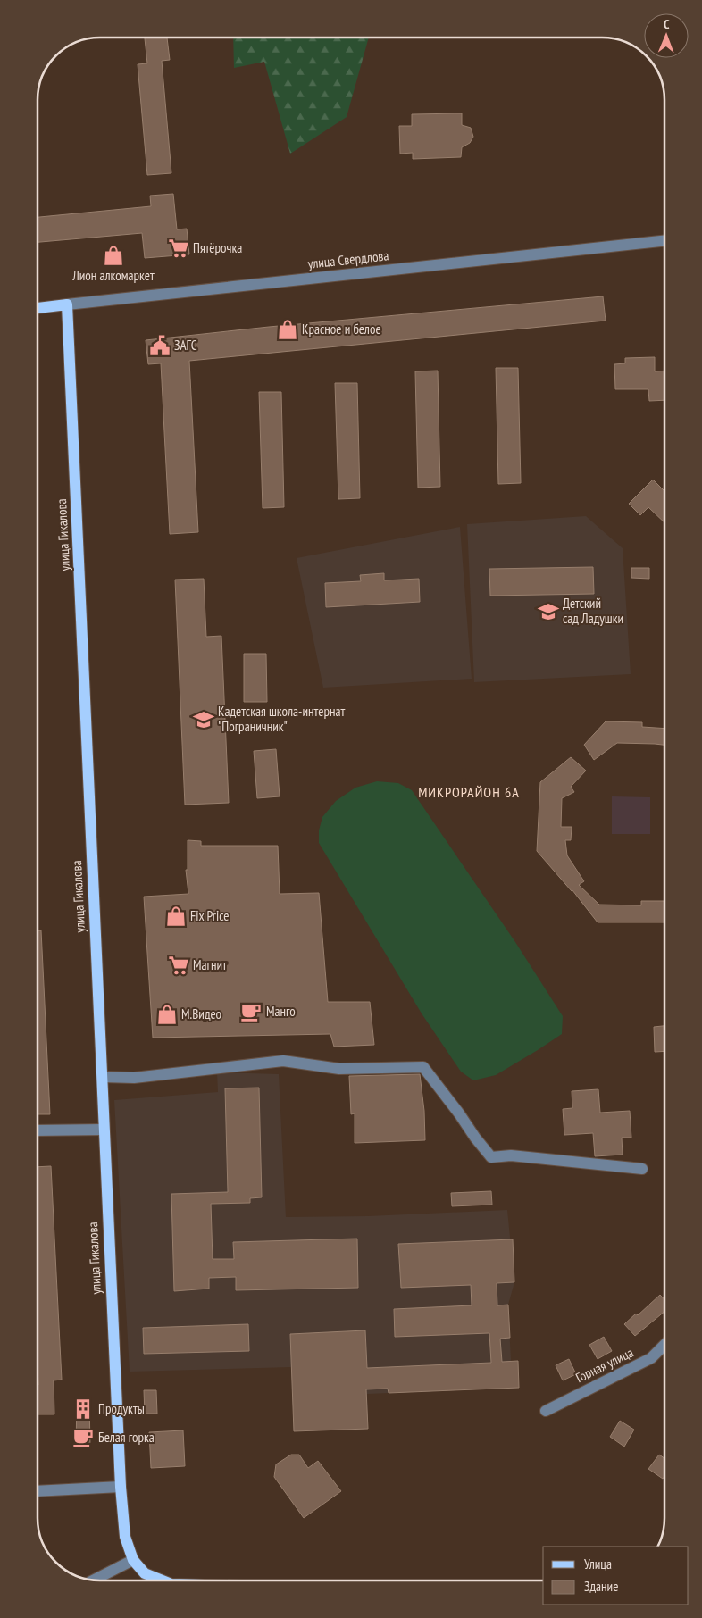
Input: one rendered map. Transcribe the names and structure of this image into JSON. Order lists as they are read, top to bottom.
{
  "streets": {
    "main road": ["улица Свердлова", "улица Гикалова"],
    "street": ["Горная улица"]
  },
  "crossings": [
    ["улица Свердлова", "улица Гикалова"]
  ],
  "districts": ["МИКРОРАЙОН 6А"],
  "places": {
    "supermarket": ["Пятёрочка", "Магнит"],
    "shop": [
      "Лион алкомаркет",
      "Красное и белое",
      "Fix Price",
      "М.Видео"
    ],
    "public building": ["ЗАГС"],
    "school or university": ["Детский сад Ладушки", "Кадетская школа-интернат \"Пограничник\""],
    "cafe": ["Манго", "Белая горка"],
    "building": ["Продукты"]
  },
  "legend": ["Улица", "Здание"],
  "north": "top"
}
